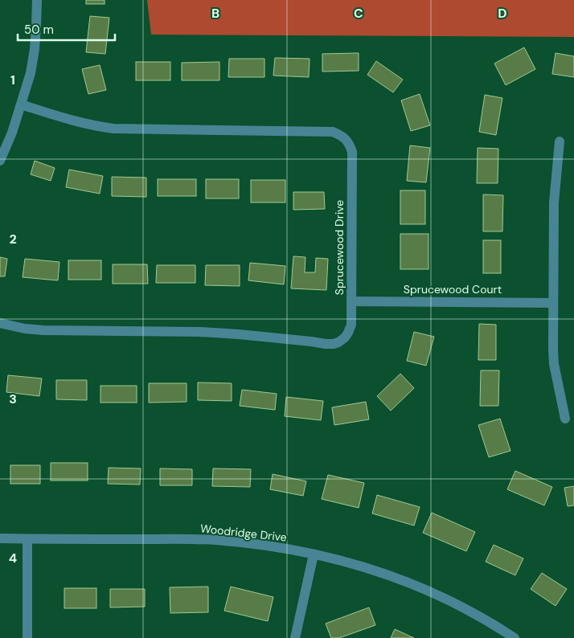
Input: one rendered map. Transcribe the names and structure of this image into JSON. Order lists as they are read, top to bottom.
{
  "streets": {
    "street": ["Sprucewood Drive", "Sprucewood Court", "Woodridge Drive"]
  },
  "crossings": [
    ["Sprucewood Drive", "Sprucewood Court"]
  ],
  "scale_bar": "50 m",
  "grid": {
    "columns": ["B", "C", "D"],
    "rows": [
      "1",
      "2",
      "3",
      "4"
    ]
  }
}
